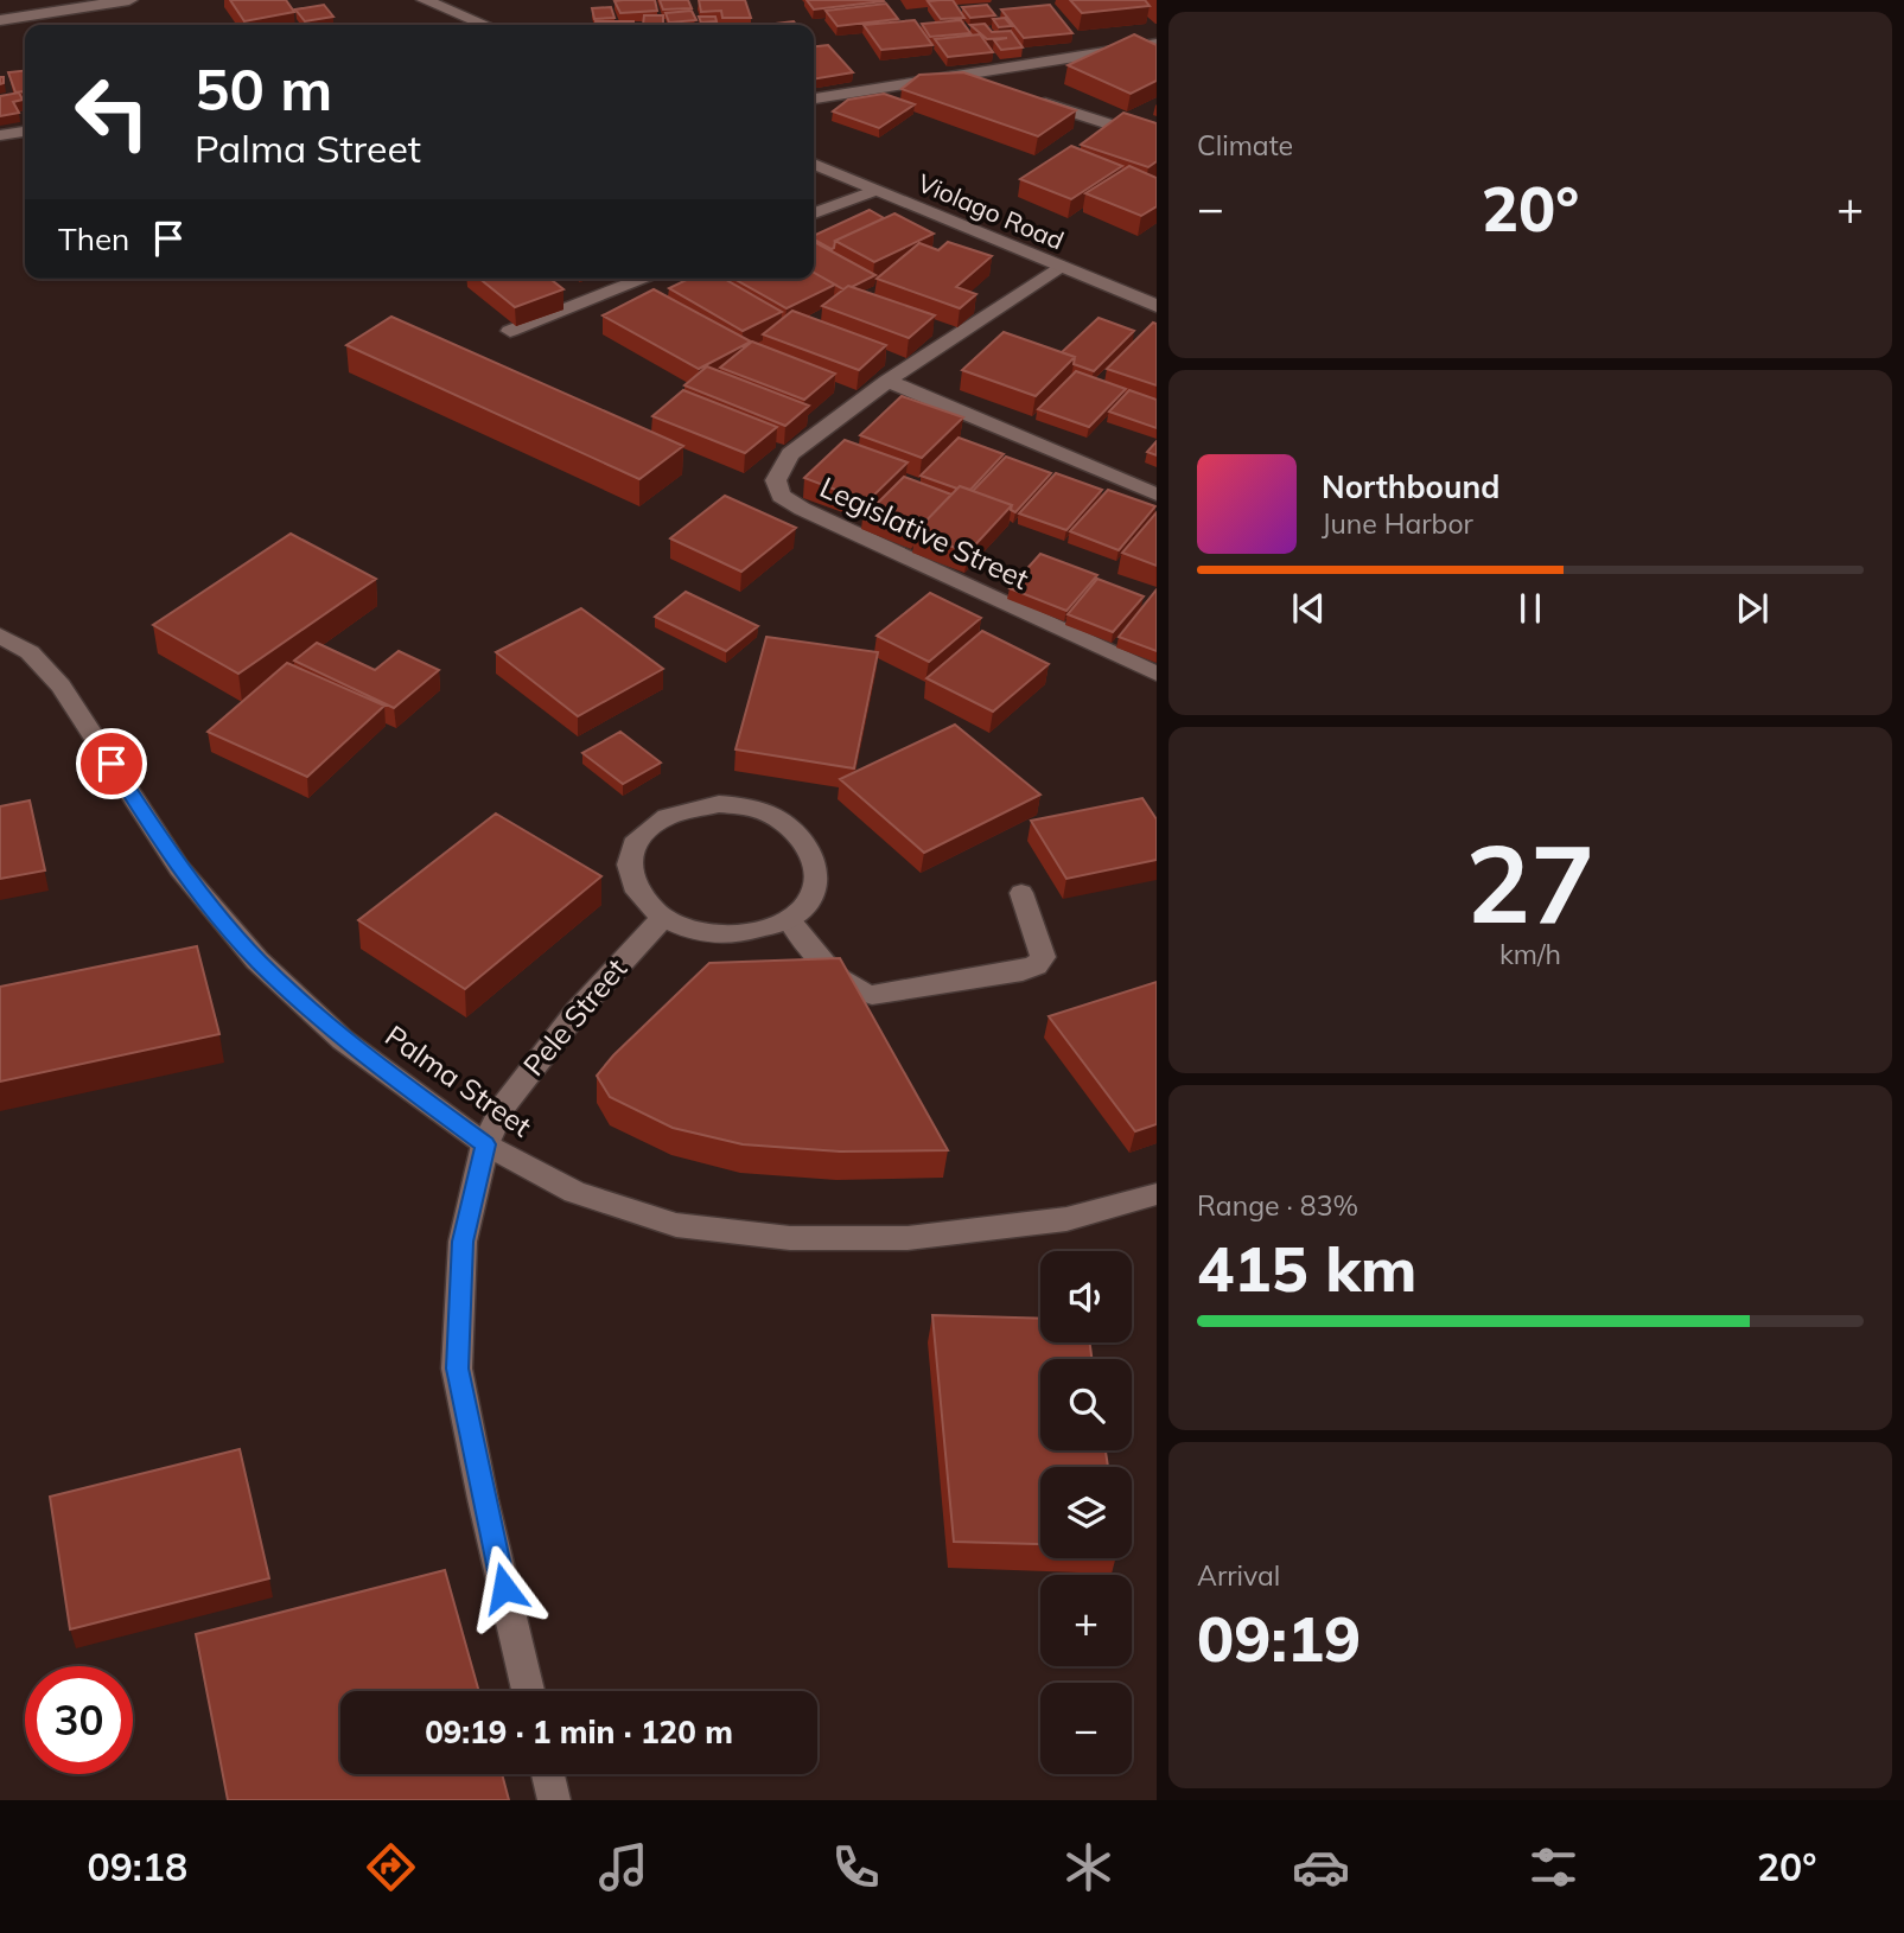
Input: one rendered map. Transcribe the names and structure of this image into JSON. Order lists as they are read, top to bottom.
{
  "streets": {
    "street": [
      "Violago Road",
      "Legislative Street",
      "Pele Street",
      "Palma Street"
    ]
  },
  "crossings": [
    ["Violago Road", "Legislative Street"],
    ["Pele Street", "Palma Street"]
  ],
  "page": {
    "tile": [
      "Climate",
      ["27", "km/h"],
      ["Range · 83%", "415 km"],
      ["Arrival", "09:19"]
    ],
    "turn": ["50 m", "Palma Street"],
    "heat": ["−", "20°", "+"],
    "then": "Then",
    "song": ["Northbound", "June Harbor"],
    "map_buttons": ["+", "−"],
    "limit": "30",
    "trip": "09:19 · 1 min · 120 m",
    "tabs": ["09:18", "20°"]
  }
}
